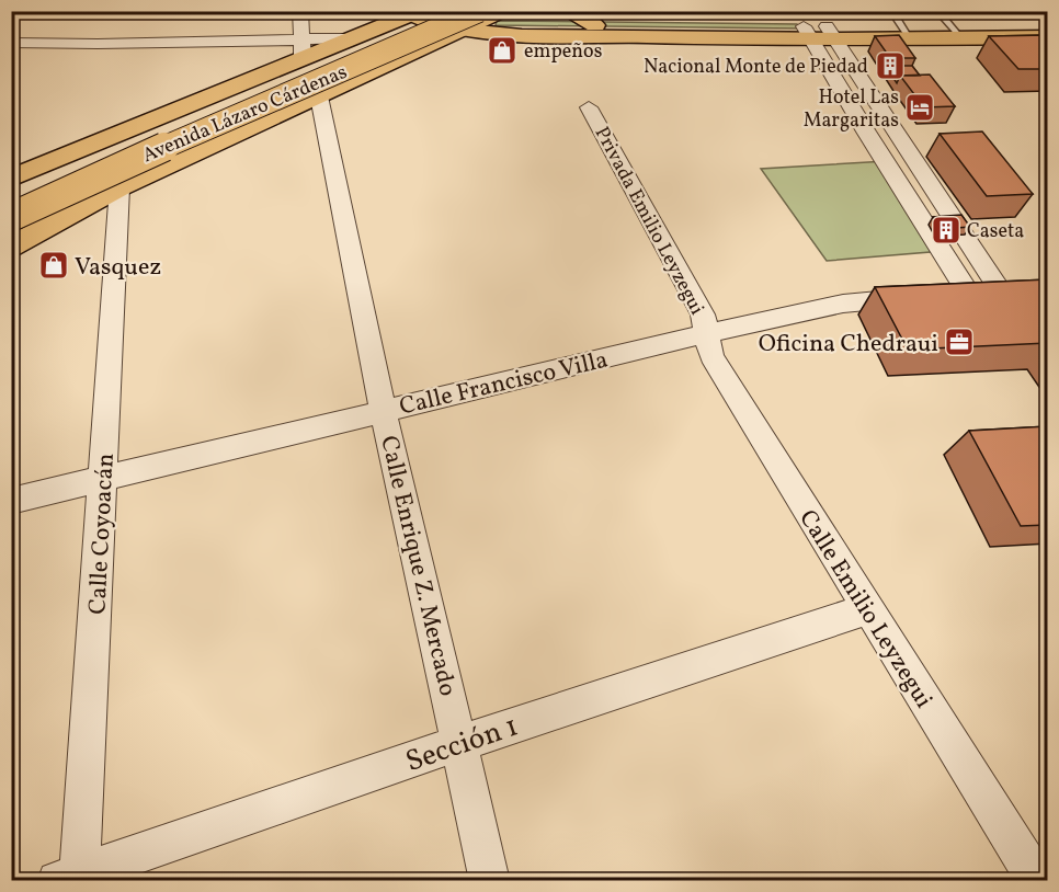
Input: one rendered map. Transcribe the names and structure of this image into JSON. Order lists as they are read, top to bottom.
{
  "streets": {
    "main road": ["Avenida Lázaro Cárdenas"],
    "street": [
      "Privada Emilio Leyzegui",
      "Calle Francisco Villa",
      "Calle Coyoacán",
      "Calle Enrique Z. Mercado",
      "Calle Emilio Leyzegui",
      "Sección 1"
    ]
  },
  "crossings": [
    ["Privada Emilio Leyzegui", "Calle Francisco Villa"],
    ["Privada Emilio Leyzegui", "Calle Emilio Leyzegui"],
    ["Calle Francisco Villa", "Calle Coyoacán"],
    ["Calle Francisco Villa", "Calle Enrique Z. Mercado"],
    ["Calle Francisco Villa", "Calle Emilio Leyzegui"],
    ["Calle Coyoacán", "Sección 1"],
    ["Calle Enrique Z. Mercado", "Sección 1"],
    ["Calle Emilio Leyzegui", "Sección 1"]
  ],
  "places": {
    "shop": ["empeños", "Vasquez"],
    "building": ["Nacional Monte de Piedad", "Caseta"],
    "hotel": ["Hotel Las Margaritas"],
    "office": ["Oficina Chedraui"]
  }
}
